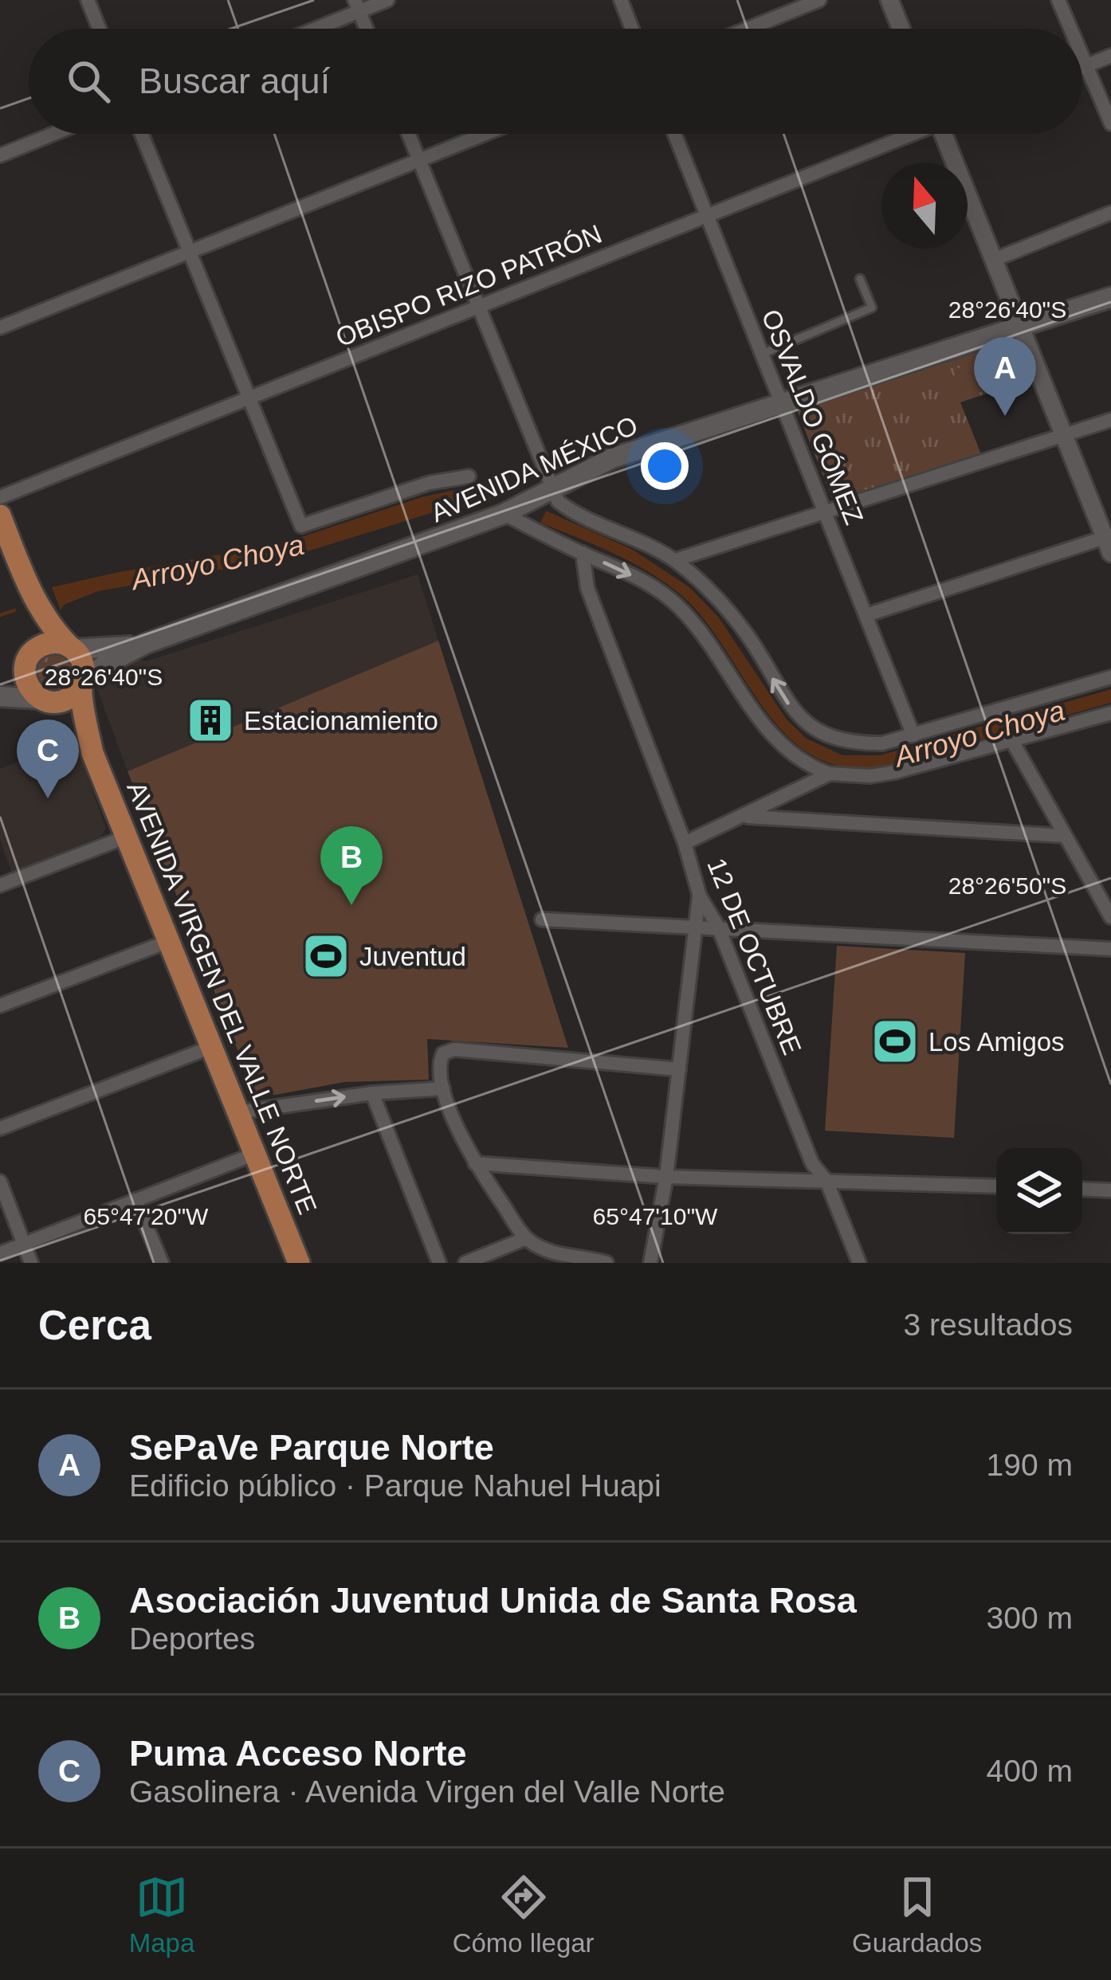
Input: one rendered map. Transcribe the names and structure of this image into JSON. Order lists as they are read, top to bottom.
{
  "streets": {
    "main road": ["AVENIDA MÉXICO", "AVENIDA VIRGEN DEL VALLE NORTE"],
    "street": ["OBISPO RIZO PATRÓN", "OSVALDO GÓMEZ", "12 DE OCTUBRE"]
  },
  "crossings": [
    ["OBISPO RIZO PATRÓN", "OSVALDO GÓMEZ"],
    ["OSVALDO GÓMEZ", "AVENIDA MÉXICO"],
    ["AVENIDA MÉXICO", "AVENIDA VIRGEN DEL VALLE NORTE"]
  ],
  "water": ["Arroyo Choya"],
  "places": {
    "building": ["Estacionamiento"],
    "sports": ["Juventud", "Los Amigos"]
  },
  "north": "top",
  "page": {
    "search": "Buscar aquí",
    "pins": ["A", "C", "B"],
    "heading": ["Cerca", "3 resultados"],
    "list": [
      {
        "mark": "A",
        "name": "SePaVe Parque Norte",
        "note": "Edificio público · Parque Nahuel Huapi",
        "value": "190 m"
      },
      {
        "mark": "B",
        "name": "Asociación Juventud Unida de Santa Rosa",
        "note": "Deportes",
        "value": "300 m"
      },
      {
        "mark": "C",
        "name": "Puma Acceso Norte",
        "note": "Gasolinera · Avenida Virgen del Valle Norte",
        "value": "400 m"
      }
    ],
    "nav": ["Mapa", "Cómo llegar", "Guardados"]
  },
  "coordinates": [
    "28°26'40\"S",
    "28°26'50\"S",
    "65°47'20\"W",
    "65°47'10\"W"
  ]
}
